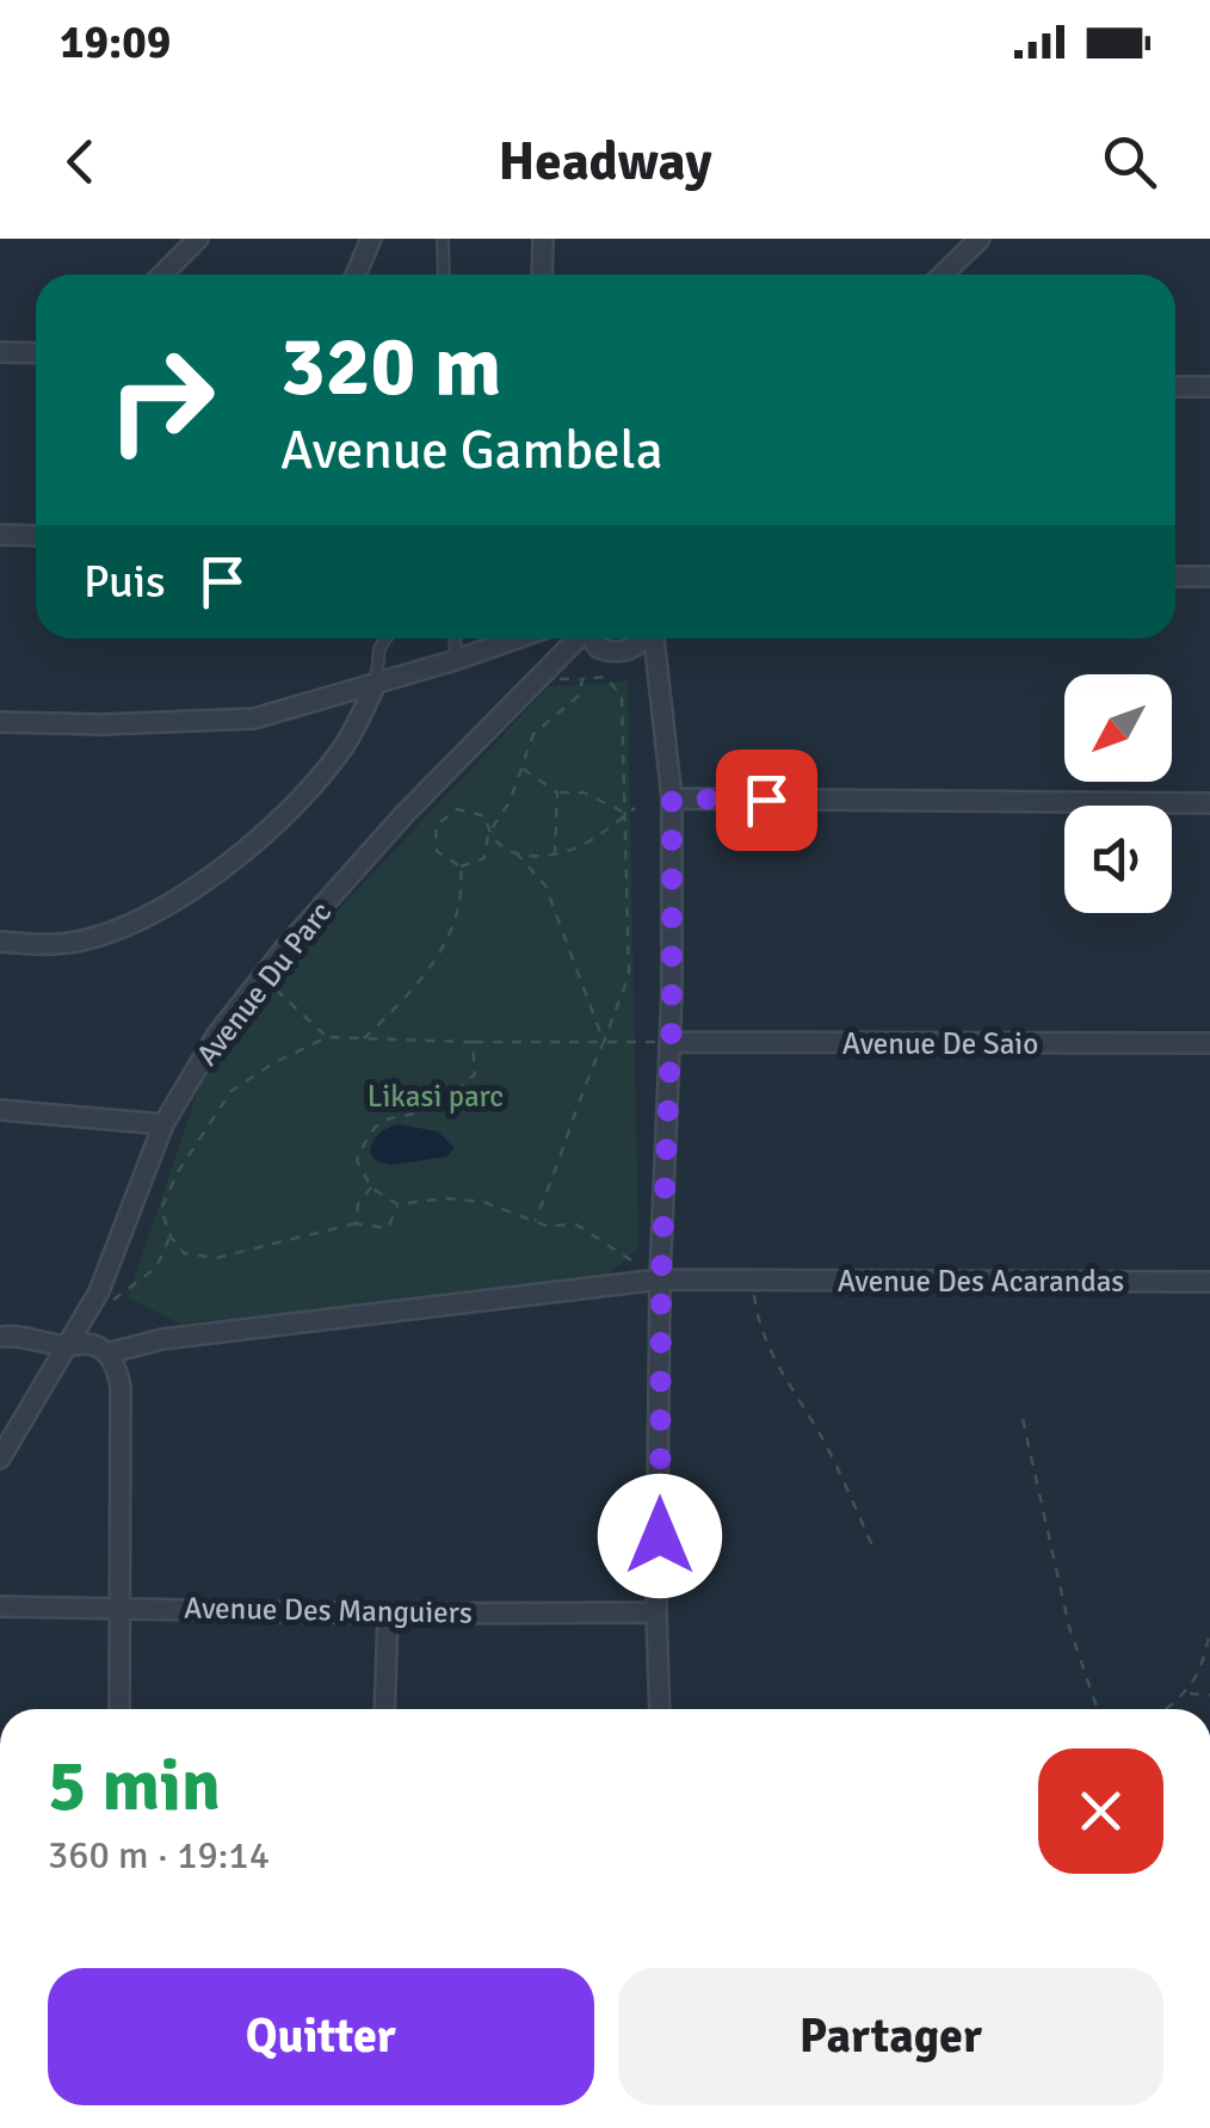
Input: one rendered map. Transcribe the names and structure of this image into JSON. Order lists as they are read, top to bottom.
{
  "streets": {
    "street": [
      "Avenue Du Parc",
      "Avenue De Saio",
      "Avenue Des Acarandas",
      "Avenue Des Manguiers"
    ]
  },
  "parks": ["Likasi parc"],
  "north": "bottom left",
  "page": {
    "status": "19:09",
    "header": "Headway",
    "turn": ["320 m", "Avenue Gambela"],
    "then": "Puis",
    "heading": ["5 min", "360 m · 19:14"],
    "buttons": ["Quitter", "Partager"]
  }
}
